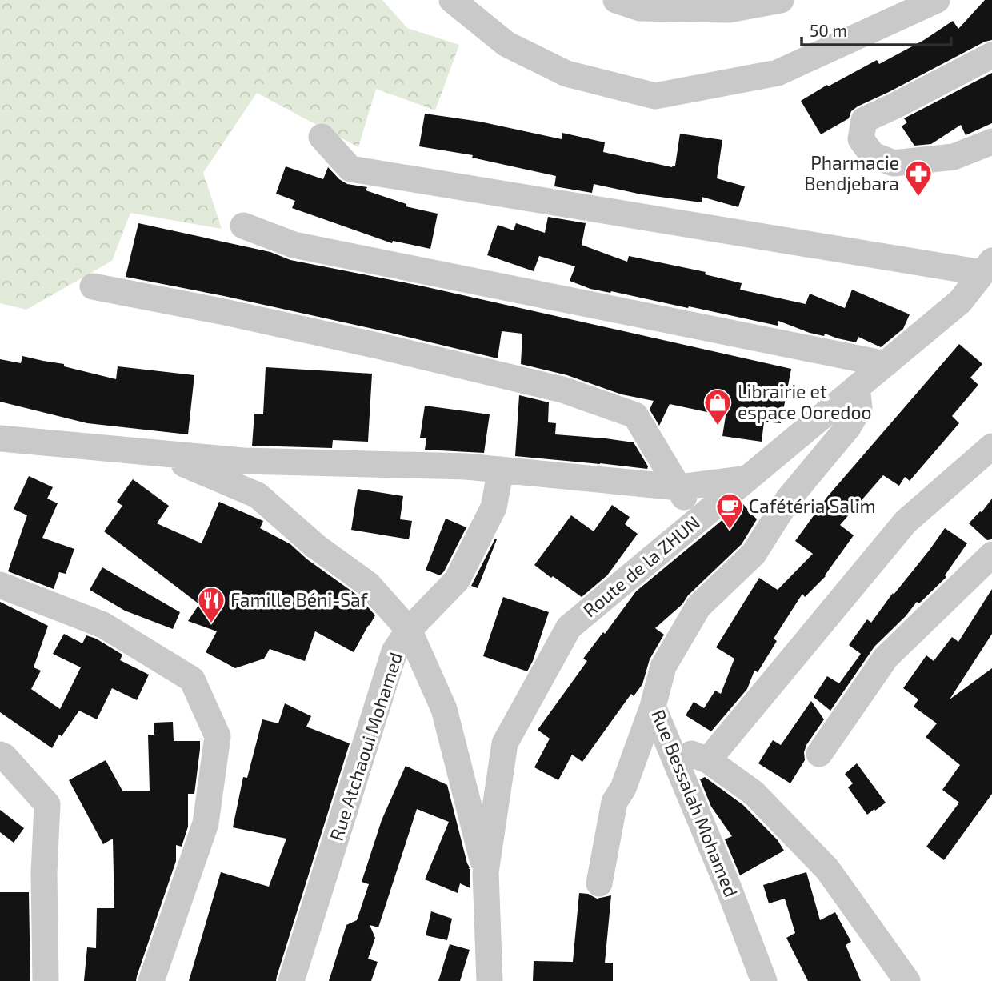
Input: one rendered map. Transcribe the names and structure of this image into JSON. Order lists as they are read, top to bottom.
{
  "streets": {
    "street": ["Route de la ZHUN", "Rue Atchaoui Mohamed", "Rue Bessalah Mohamed"]
  },
  "crossings": [
    ["Route de la ZHUN", "Rue Bessalah Mohamed"]
  ],
  "places": {
    "pharmacy": ["Pharmacie Bendjebara"],
    "shop": ["Librairie et espace Ooredoo"],
    "cafe": ["Cafétéria Salim"],
    "restaurant": ["Famille Béni-Saf"]
  },
  "scale_bar": "50 m"
}
